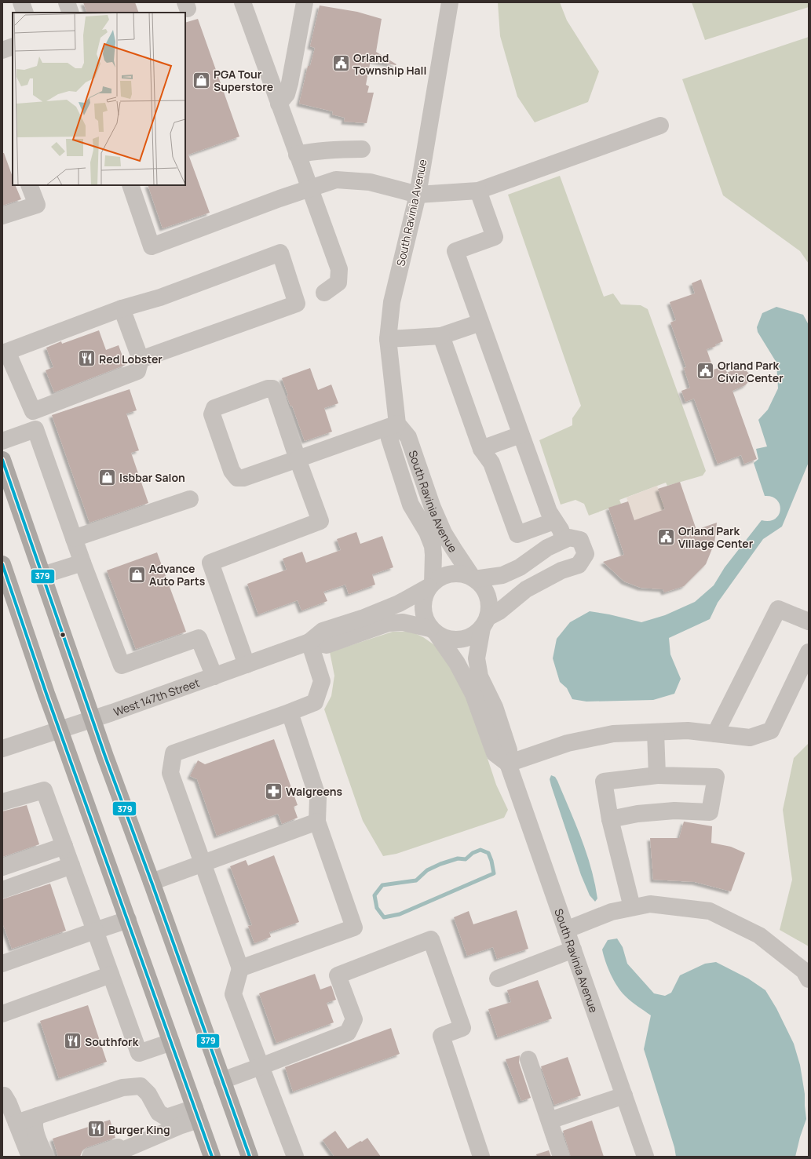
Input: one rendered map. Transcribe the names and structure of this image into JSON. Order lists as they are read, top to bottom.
{
  "streets": {
    "street": ["South Ravinia Avenue", "West 147th Street"]
  },
  "crossings": [
    ["South Ravinia Avenue", "West 147th Street"]
  ],
  "places": {
    "public building": ["Orland Township Hall", "Orland Park Civic Center", "Orland Park Village Center"],
    "shop": ["PGA Tour Superstore", "Isbbar Salon", "Advance Auto Parts"],
    "restaurant": ["Red Lobster", "Southfork", "Burger King"],
    "pharmacy": ["Walgreens"]
  },
  "lines": ["transit line 379"]
}
